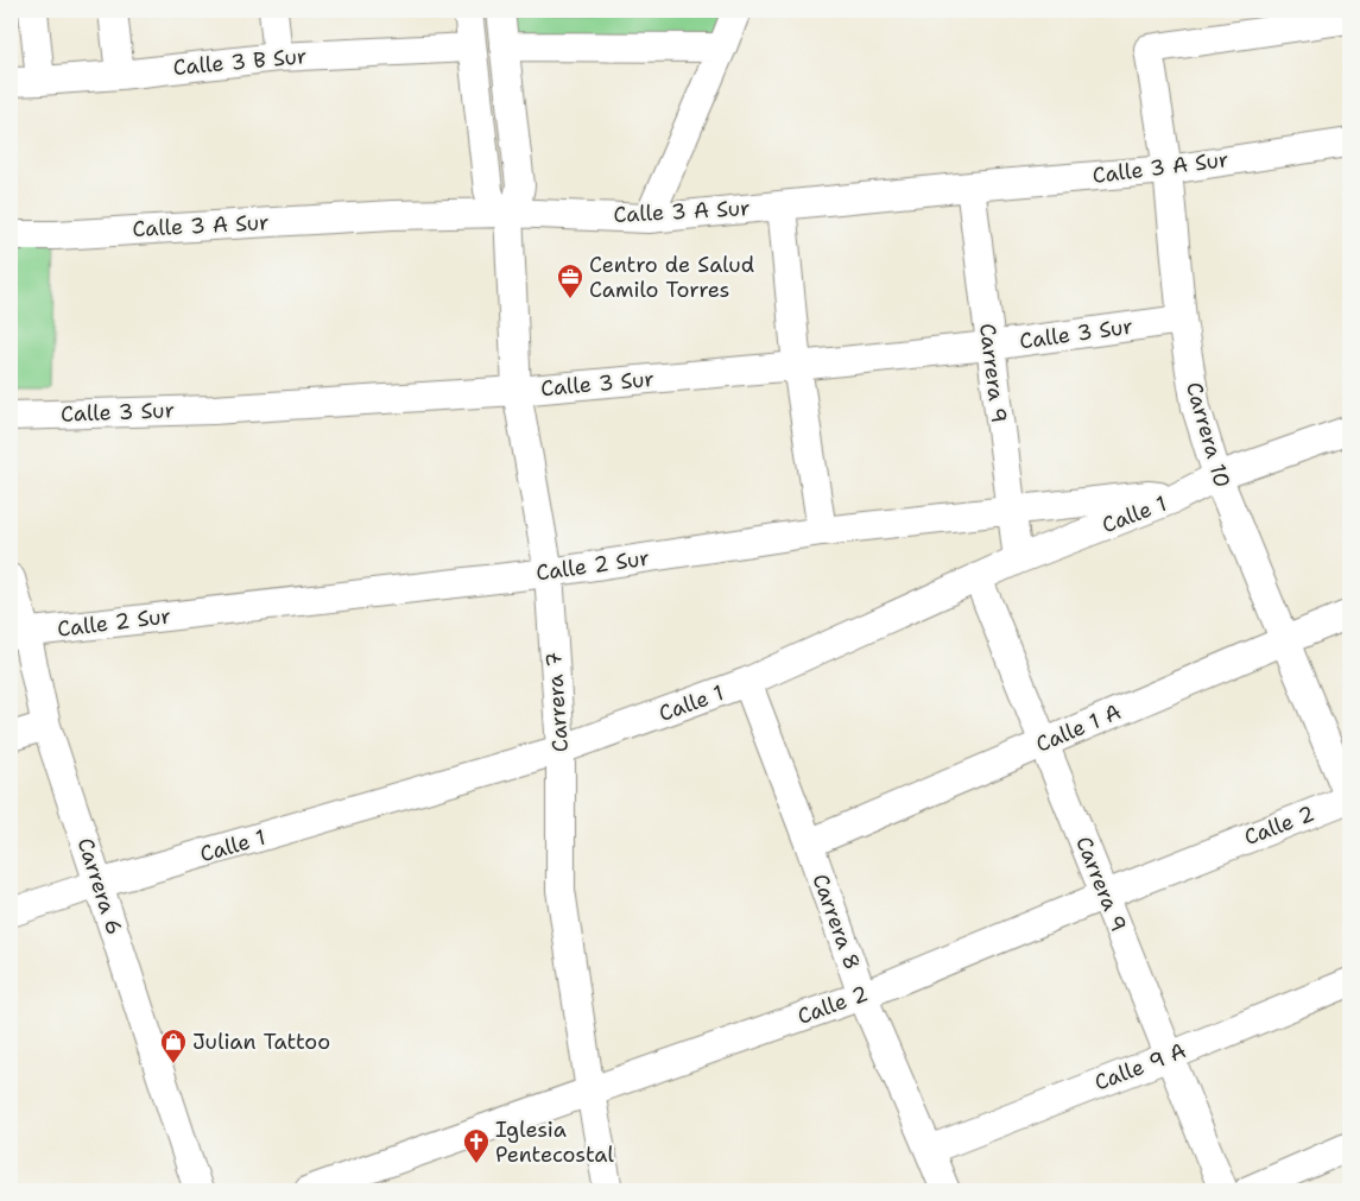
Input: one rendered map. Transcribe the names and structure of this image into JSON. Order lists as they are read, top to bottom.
{
  "streets": {
    "street": [
      "Calle 3 B Sur",
      "Calle 3 A Sur",
      "Calle 3 Sur",
      "Carrera 9",
      "Carrera 10",
      "Calle 1",
      "Calle 2 Sur",
      "Carrera 7",
      "Calle 1 A",
      "Calle 2",
      "Carrera 6",
      "Carrera 8",
      "Calle 9 A"
    ]
  },
  "crossings": [
    ["Calle 3 A Sur", "Carrera 9"],
    ["Calle 3 A Sur", "Carrera 10"],
    ["Calle 3 A Sur", "Carrera 7"],
    ["Calle 3 Sur", "Carrera 9"],
    ["Calle 3 Sur", "Carrera 10"],
    ["Calle 3 Sur", "Carrera 7"],
    ["Carrera 9", "Calle 1"],
    ["Carrera 9", "Calle 2 Sur"],
    ["Carrera 9", "Calle 1 A"],
    ["Carrera 9", "Calle 2"],
    ["Carrera 9", "Calle 9 A"],
    ["Carrera 10", "Calle 1"],
    ["Carrera 10", "Calle 1 A"],
    ["Carrera 10", "Calle 2"],
    ["Calle 1", "Calle 2 Sur"],
    ["Calle 1", "Carrera 7"],
    ["Calle 1", "Carrera 6"],
    ["Calle 1", "Carrera 8"],
    ["Calle 2 Sur", "Carrera 7"],
    ["Calle 2 Sur", "Carrera 6"],
    ["Carrera 7", "Calle 2"],
    ["Calle 1 A", "Carrera 8"],
    ["Calle 2", "Carrera 8"],
    ["Carrera 8", "Calle 9 A"]
  ],
  "places": {
    "office": ["Centro de Salud Camilo Torres"],
    "shop": ["Julian Tattoo"],
    "church": ["Iglesia Pentecostal"]
  }
}
